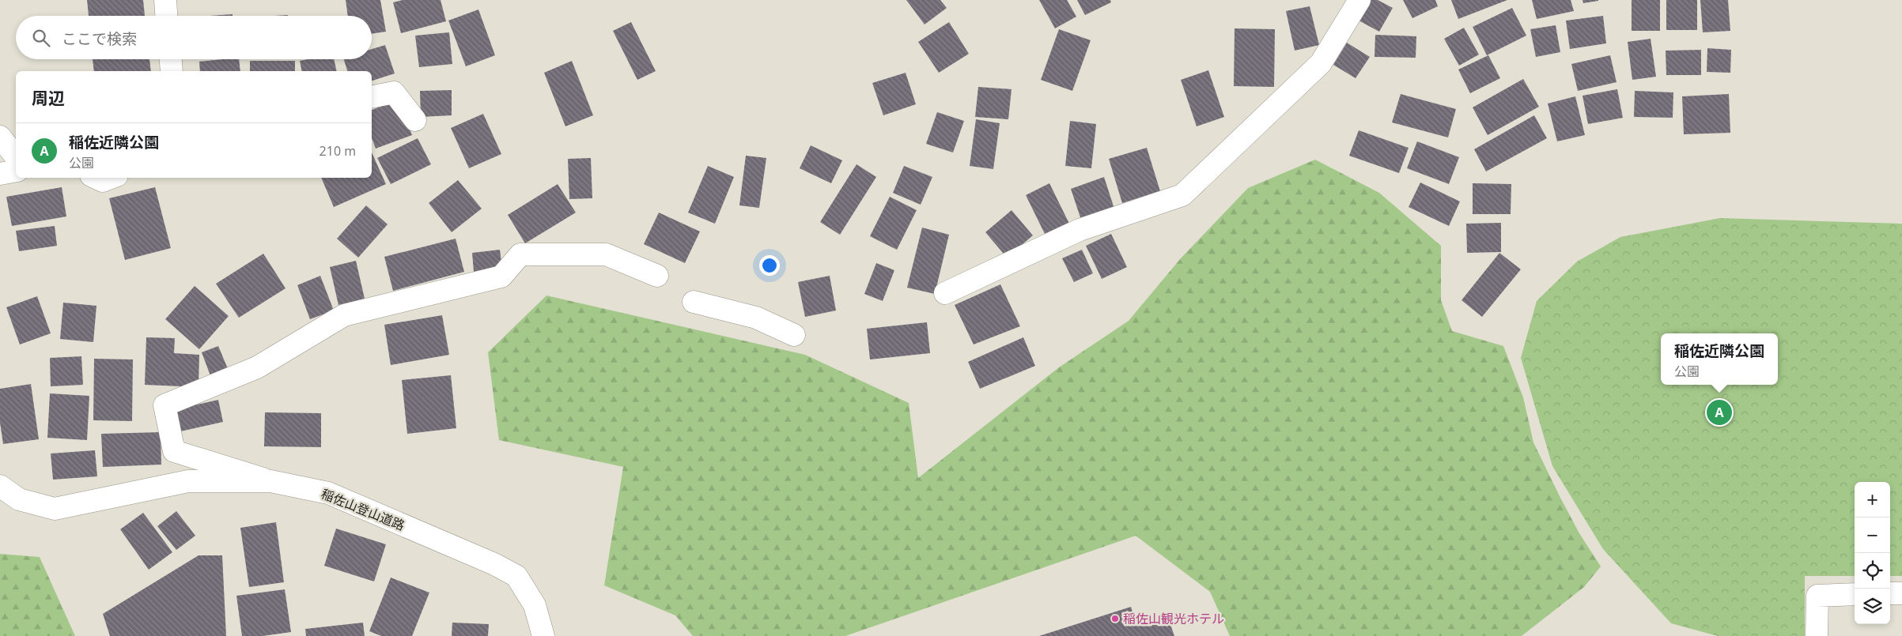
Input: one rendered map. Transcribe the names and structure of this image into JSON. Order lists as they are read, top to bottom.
{
  "streets": {
    "street": ["稲佐山登山道路"]
  },
  "places": ["稲佐山観光ホテル"],
  "page": {
    "search": "ここで検索",
    "heading": "周辺",
    "list": [
      {
        "mark": "A",
        "name": "稲佐近隣公園",
        "note": "公園",
        "value": "210 m"
      }
    ],
    "popup": ["稲佐近隣公園", "公園"],
    "pins": "A",
    "map_buttons": ["+", "−"]
  }
}
